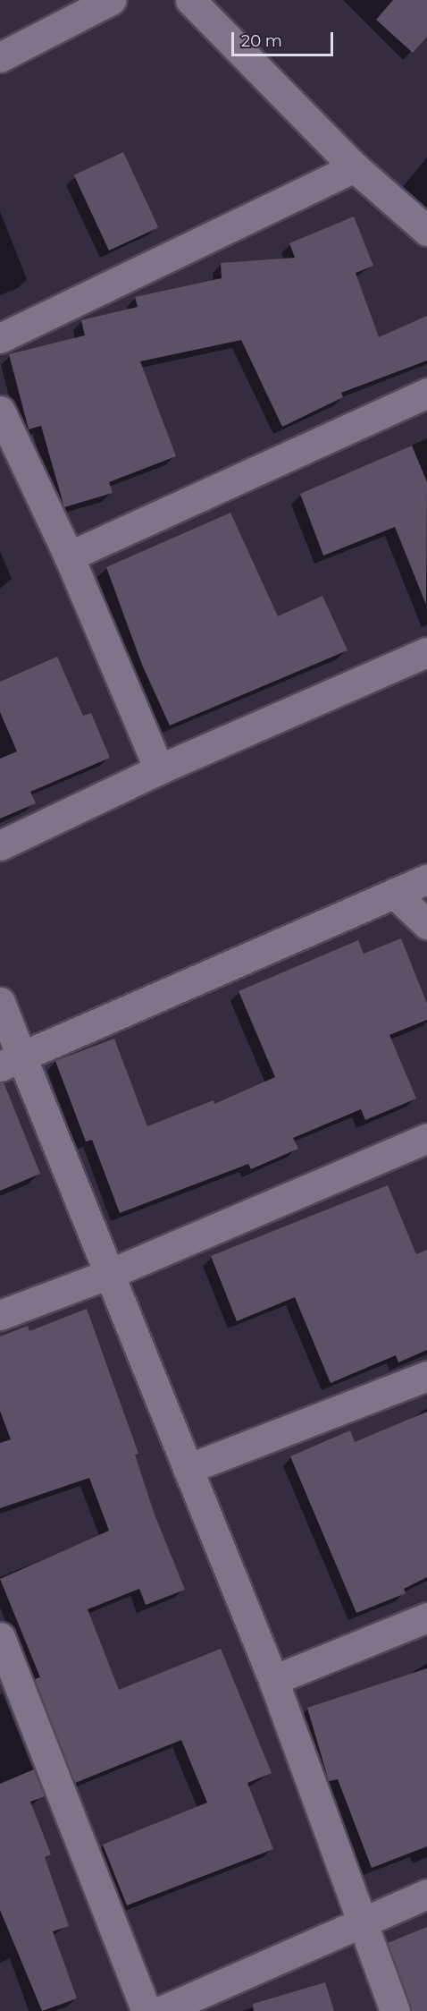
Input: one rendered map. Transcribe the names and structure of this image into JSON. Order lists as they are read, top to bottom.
{
  "scale_bar": "20 m"
}
